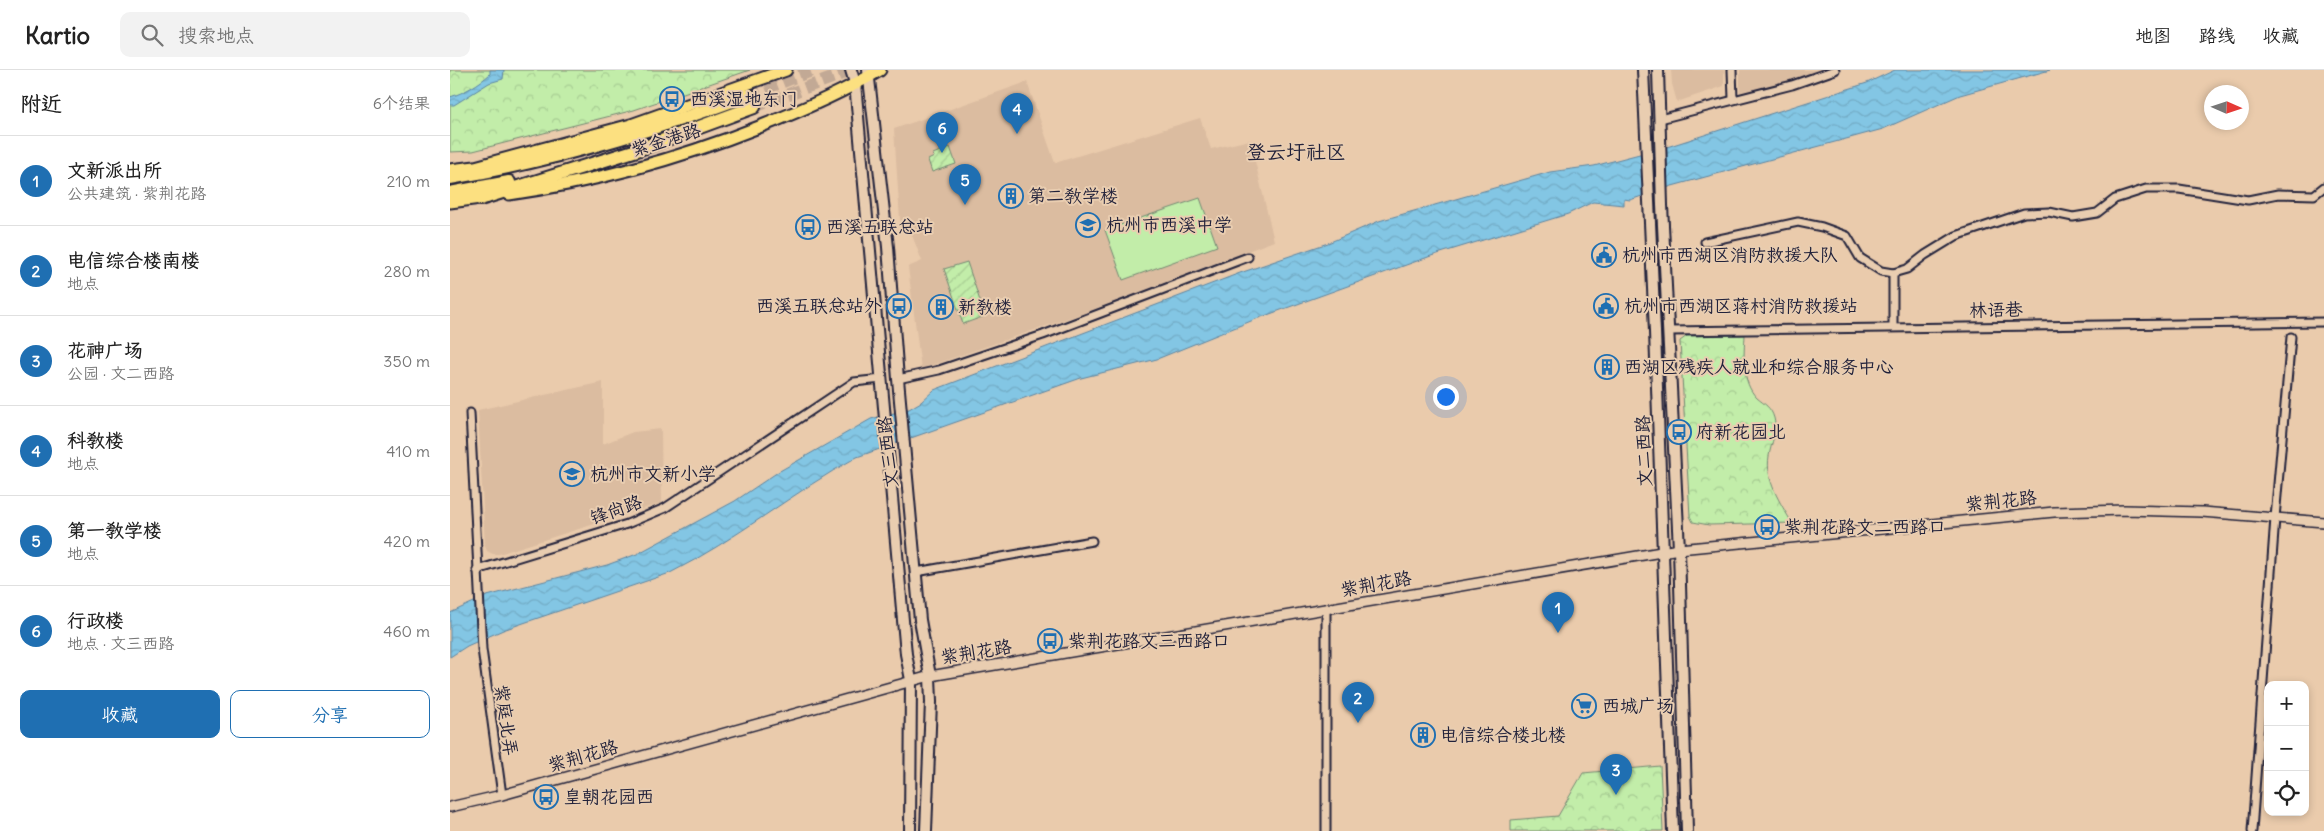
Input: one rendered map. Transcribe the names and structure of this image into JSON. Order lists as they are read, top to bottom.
{
  "streets": {
    "main road": ["紫金港路", "文二西路", "文三西路"],
    "street": [
      "林语巷",
      "紫荆花路",
      "锋尚路",
      "紫庭北弄"
    ]
  },
  "crossings": [
    ["紫金港路", "文三西路"],
    ["林语巷", "文二西路"],
    ["文二西路", "紫荆花路"],
    ["文三西路", "紫荆花路"],
    ["文三西路", "锋尚路"],
    ["紫荆花路", "紫庭北弄"],
    ["锋尚路", "紫庭北弄"]
  ],
  "districts": ["登云圩社区"],
  "places": {
    "bus stop": [
      "西溪湿地东门",
      "西溪五联总站",
      "西溪五联总站外",
      "府新花园北",
      "紫荆花路文二西路口",
      "紫荆花路文三西路口",
      "皇朝花园西"
    ],
    "building": [
      "第二教学楼",
      "新教楼",
      "西湖区残疾人就业和综合服务中心",
      "电信综合楼北楼"
    ],
    "school or university": ["杭州市西溪中学", "杭州市文新小学"],
    "public building": ["杭州市西湖区消防救援大队", "杭州市西湖区蒋村消防救援站"],
    "supermarket": ["西城广场"]
  },
  "north": "right",
  "page": {
    "header": "Kartio",
    "search": "搜索地点",
    "nav": ["地图", "路线", "收藏"],
    "heading": ["附近", "6个结果"],
    "pins": [
      "4",
      "6",
      "5",
      "1",
      "2",
      "3"
    ],
    "list": [
      {
        "mark": "1",
        "name": "文新派出所",
        "note": "公共建筑 · 紫荆花路",
        "value": "210 m"
      },
      {
        "mark": "2",
        "name": "电信综合楼南楼",
        "note": "地点",
        "value": "280 m"
      },
      {
        "mark": "3",
        "name": "花神广场",
        "note": "公园 · 文二西路",
        "value": "350 m"
      },
      {
        "mark": "4",
        "name": "科教楼",
        "note": "地点",
        "value": "410 m"
      },
      {
        "mark": "5",
        "name": "第一教学楼",
        "note": "地点",
        "value": "420 m"
      },
      {
        "mark": "6",
        "name": "行政楼",
        "note": "地点 · 文三西路",
        "value": "460 m"
      }
    ],
    "buttons": ["收藏", "分享"],
    "map_buttons": ["+", "−"]
  }
}
